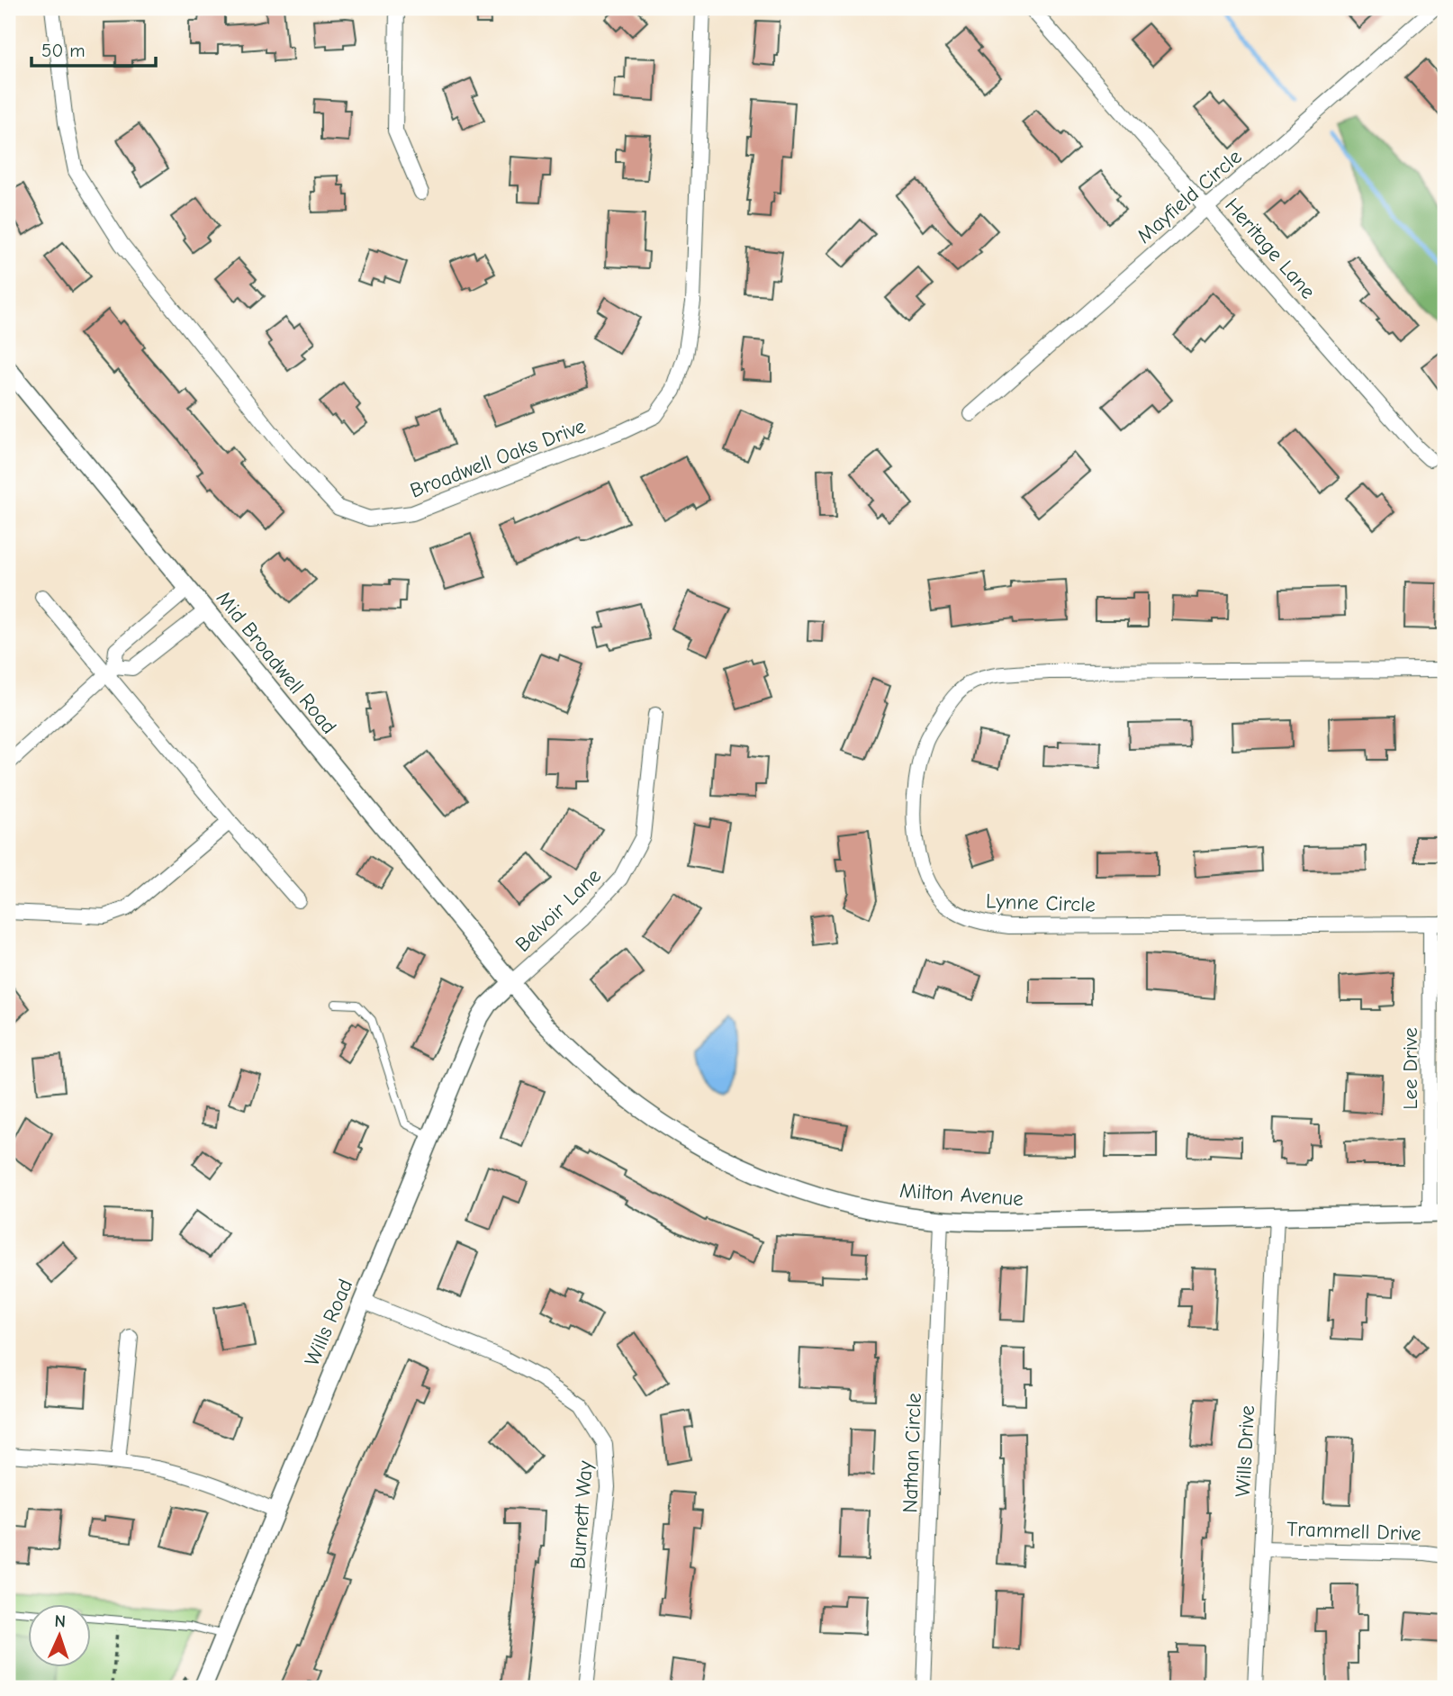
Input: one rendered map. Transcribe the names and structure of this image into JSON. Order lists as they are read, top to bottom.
{
  "streets": {
    "street": [
      "Mayfield Circle",
      "Heritage Lane",
      "Broadwell Oaks Drive",
      "Mid Broadwell Road",
      "Lynne Circle",
      "Belvoir Lane",
      "Lee Drive",
      "Milton Avenue",
      "Wills Road",
      "Wills Drive",
      "Nathan Circle",
      "Burnett Way",
      "Trammell Drive"
    ]
  },
  "crossings": [
    ["Mayfield Circle", "Heritage Lane"],
    ["Mid Broadwell Road", "Belvoir Lane"],
    ["Mid Broadwell Road", "Milton Avenue"],
    ["Mid Broadwell Road", "Wills Road"],
    ["Lynne Circle", "Lee Drive"],
    ["Belvoir Lane", "Milton Avenue"],
    ["Belvoir Lane", "Wills Road"],
    ["Lee Drive", "Milton Avenue"],
    ["Milton Avenue", "Wills Road"],
    ["Milton Avenue", "Wills Drive"],
    ["Milton Avenue", "Nathan Circle"],
    ["Wills Road", "Burnett Way"],
    ["Wills Drive", "Trammell Drive"]
  ],
  "scale_bar": "50 m",
  "north": "top"
}
